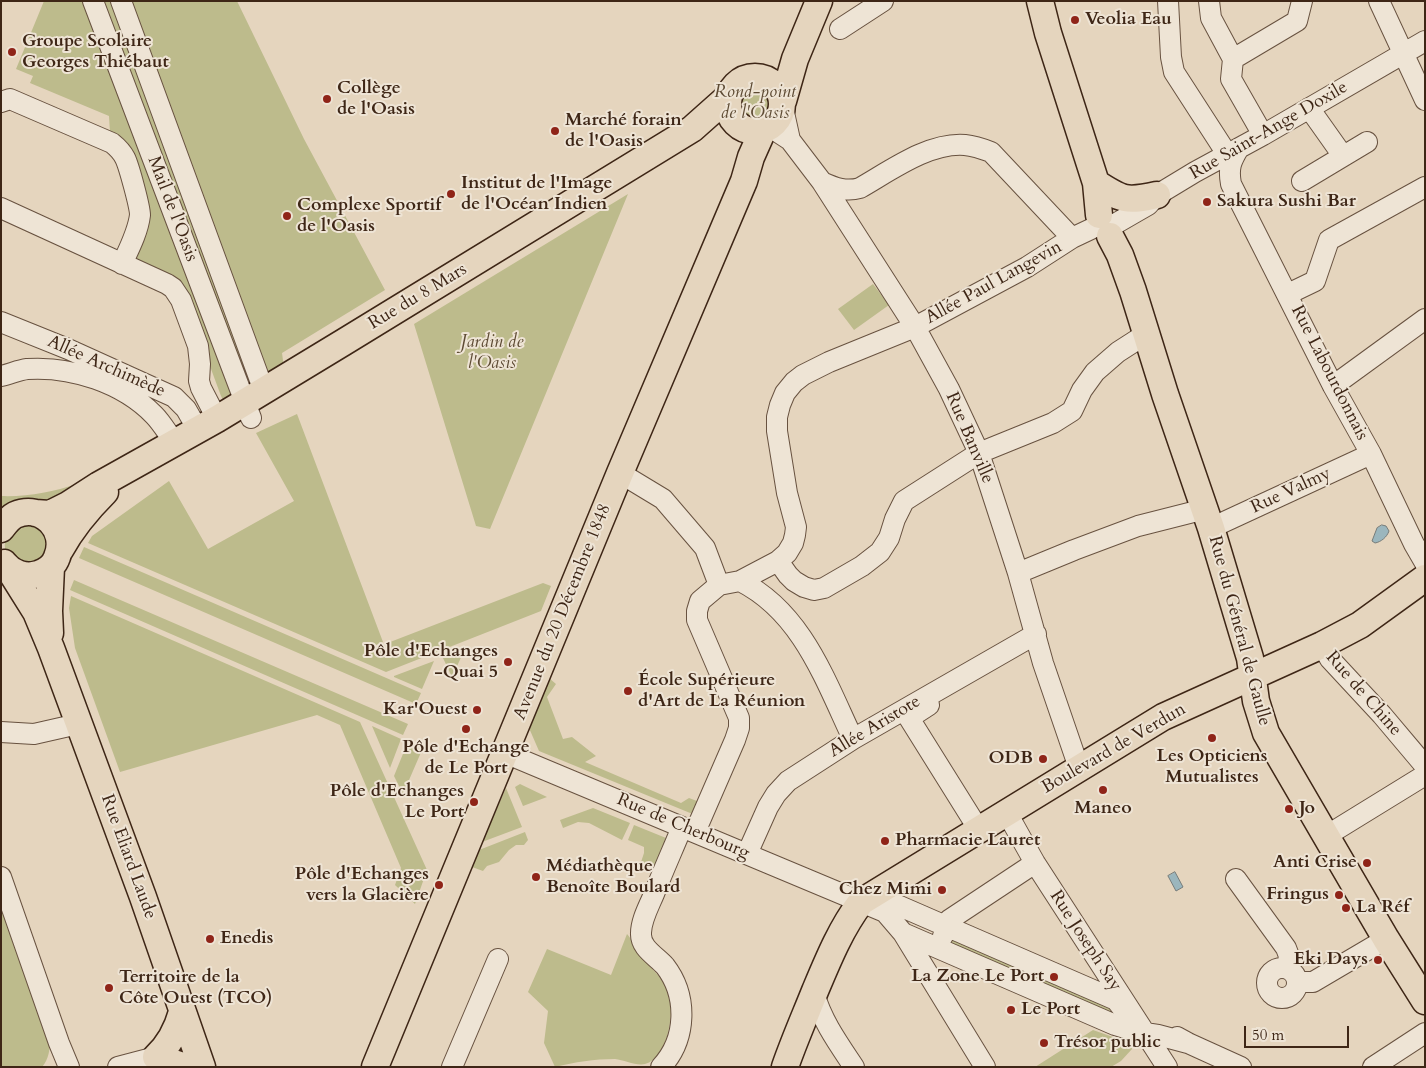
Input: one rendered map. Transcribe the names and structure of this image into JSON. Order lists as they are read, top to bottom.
{
  "streets": {
    "main road": [
      "Rue du 8 Mars",
      "Avenue du 20 Décembre 1848",
      "Rue du Général de Gaulle",
      "Boulevard de Verdun",
      "Rue Eliard Laude"
    ],
    "street": [
      "Rue Saint-Ange Doxile",
      "Mail de l'Oasis",
      "Allée Paul Langevin",
      "Allée Archimède",
      "Rue Labourdonnais",
      "Rue Banville",
      "Rue Valmy",
      "Rue de Chine",
      "Allée Aristote",
      "Rue de Cherbourg",
      "Rue Joseph Say"
    ]
  },
  "crossings": [
    ["Rue Saint-Ange Doxile", "Allée Paul Langevin"],
    ["Rue Saint-Ange Doxile", "Rue du Général de Gaulle"],
    ["Mail de l'Oasis", "Rue du 8 Mars"],
    ["Allée Paul Langevin", "Rue Banville"],
    ["Allée Paul Langevin", "Rue du Général de Gaulle"],
    ["Rue du 8 Mars", "Allée Archimède"],
    ["Rue du 8 Mars", "Rue Banville"],
    ["Rue du 8 Mars", "Avenue du 20 Décembre 1848"],
    ["Rue du 8 Mars", "Rue Eliard Laude"],
    ["Rue Labourdonnais", "Rue Valmy"],
    ["Rue Banville", "Rue Valmy"],
    ["Rue Banville", "Avenue du 20 Décembre 1848"],
    ["Rue Banville", "Allée Aristote"],
    ["Rue Banville", "Boulevard de Verdun"],
    ["Rue Valmy", "Rue du Général de Gaulle"],
    ["Avenue du 20 Décembre 1848", "Rue de Cherbourg"],
    ["Rue du Général de Gaulle", "Boulevard de Verdun"],
    ["Rue de Chine", "Boulevard de Verdun"],
    ["Allée Aristote", "Rue de Cherbourg"],
    ["Boulevard de Verdun", "Rue de Cherbourg"],
    ["Boulevard de Verdun", "Rue Joseph Say"]
  ],
  "parks": ["Rond-point de l'Oasis", "Jardin de l'Oasis"],
  "places": [
    "Veolia Eau",
    "Groupe Scolaire Georges Thiébaut",
    "Collège de l'Oasis",
    "Marché forain de l'Oasis",
    "Institut de l'Image de l'Océan Indien",
    "Sakura Sushi Bar",
    "Complexe Sportif de l'Oasis",
    "Pôle d'Echanges -Quai 5",
    "École Supérieure d'Art de La Réunion",
    "Kar'Ouest",
    "Pôle d'Echange de Le Port",
    "Les Opticiens Mutualistes",
    "ODB",
    "Maneo",
    "Pôle d'Echanges Le Port",
    "Jo",
    "Pharmacie Lauret",
    "Anti Crise",
    "Médiathèque Benoîte Boulard",
    "Pôle d'Echanges vers la Glacière",
    "Chez Mimi",
    "Fringus",
    "La Réf",
    "Enedis",
    "Eki Days",
    "La Zone Le Port",
    "Territoire de la Côte Ouest (TCO)",
    "Le Port",
    "Trésor public"
  ],
  "scale_bar": "50 m"
}
